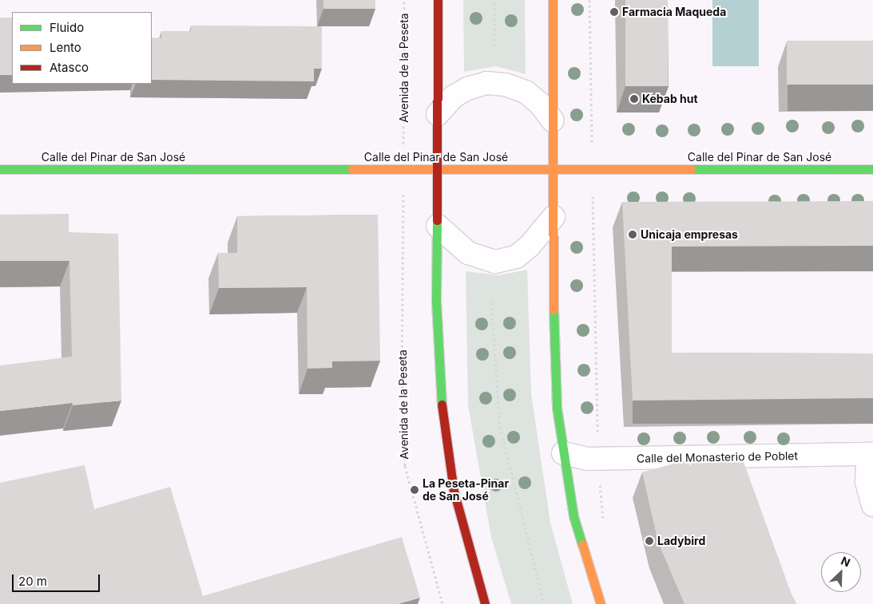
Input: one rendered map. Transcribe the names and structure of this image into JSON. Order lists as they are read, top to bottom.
{
  "streets": {
    "street": ["Calle del Pinar de San José", "Calle del Monasterio de Poblet"],
    "path": ["Avenida de la Peseta"]
  },
  "places": [
    "Farmacia Maqueda",
    "Kebab hut",
    "Unicaja empresas",
    "La Peseta-Pinar de San José",
    "Ladybird"
  ],
  "legend": ["Fluido", "Lento", "Atasco"],
  "scale_bar": "20 m",
  "north": "top right"
}
